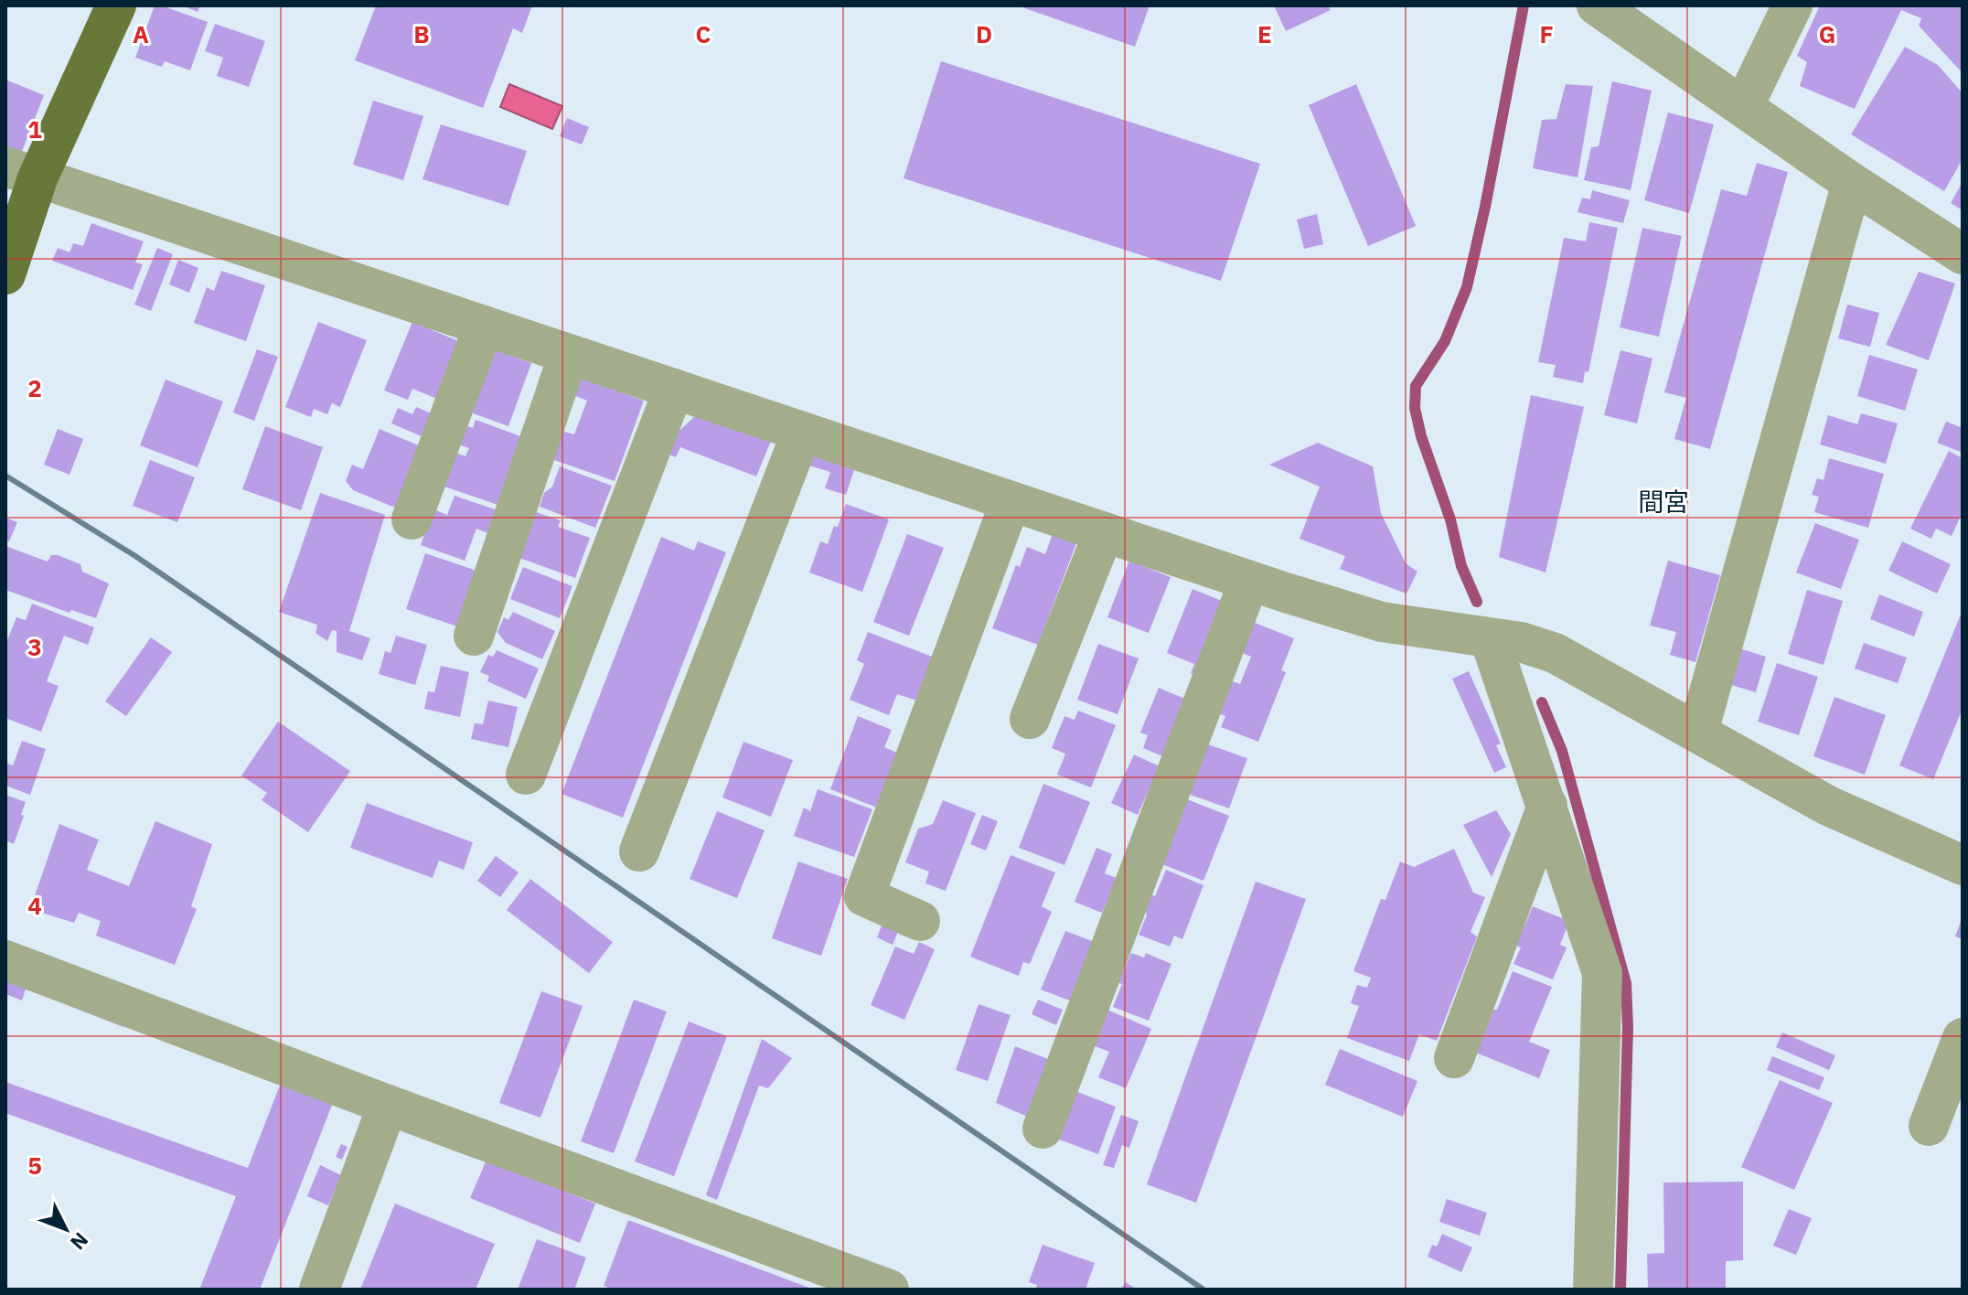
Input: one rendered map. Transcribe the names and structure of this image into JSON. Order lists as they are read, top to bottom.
{
  "districts": ["間宮"],
  "north": "bottom right",
  "grid": {
    "columns": [
      "A",
      "B",
      "C",
      "D",
      "E",
      "F",
      "G"
    ],
    "rows": [
      "1",
      "2",
      "3",
      "4",
      "5"
    ]
  }
}
